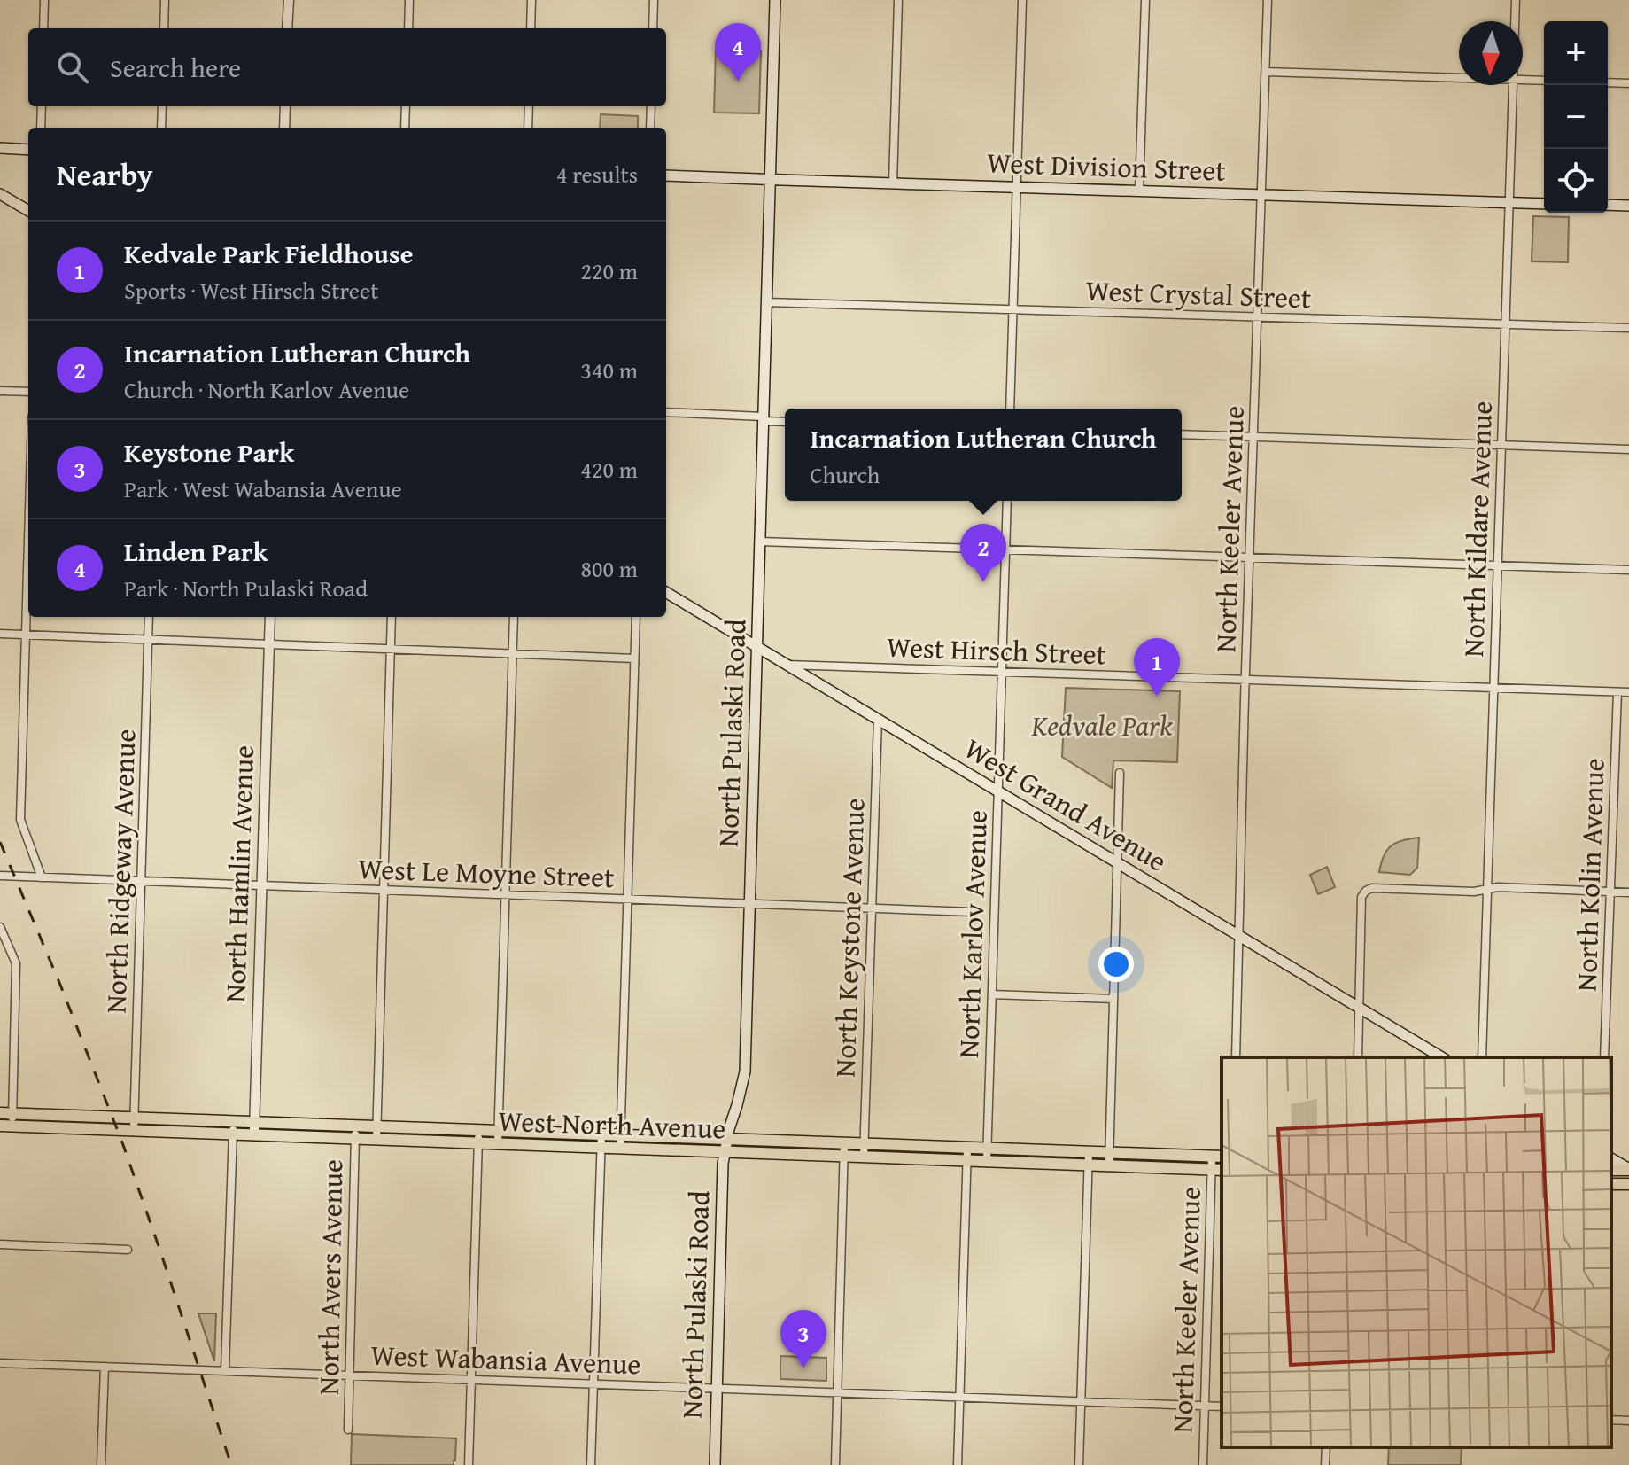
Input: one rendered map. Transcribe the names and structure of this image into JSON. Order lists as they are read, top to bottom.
{
  "streets": {
    "main road": [
      "West Division Street",
      "North Pulaski Road",
      "West Grand Avenue",
      "West North Avenue"
    ],
    "street": [
      "West Crystal Street",
      "North Keeler Avenue",
      "North Kildare Avenue",
      "West Hirsch Street",
      "North Ridgeway Avenue",
      "West Le Moyne Street",
      "North Hamlin Avenue",
      "North Kolin Avenue",
      "North Karlov Avenue",
      "North Keystone Avenue",
      "North Avers Avenue",
      "West Wabansia Avenue"
    ]
  },
  "crossings": [
    ["West Division Street", "North Keeler Avenue"],
    ["West Division Street", "North Kildare Avenue"],
    ["West Division Street", "North Pulaski Road"],
    ["West Crystal Street", "North Keeler Avenue"],
    ["West Crystal Street", "North Kildare Avenue"],
    ["West Crystal Street", "North Pulaski Road"],
    ["North Keeler Avenue", "West Hirsch Street"],
    ["North Keeler Avenue", "West Grand Avenue"],
    ["North Keeler Avenue", "West North Avenue"],
    ["North Keeler Avenue", "West Wabansia Avenue"],
    ["North Kildare Avenue", "West Hirsch Street"],
    ["West Hirsch Street", "West Grand Avenue"],
    ["West Hirsch Street", "North Kolin Avenue"],
    ["West Hirsch Street", "North Karlov Avenue"],
    ["North Pulaski Road", "West Grand Avenue"],
    ["North Pulaski Road", "West Le Moyne Street"],
    ["North Pulaski Road", "West North Avenue"],
    ["North Pulaski Road", "West Wabansia Avenue"],
    ["West Grand Avenue", "North Karlov Avenue"],
    ["West Grand Avenue", "North Keystone Avenue"],
    ["North Ridgeway Avenue", "West Le Moyne Street"],
    ["North Ridgeway Avenue", "West North Avenue"],
    ["West Le Moyne Street", "North Hamlin Avenue"],
    ["West Le Moyne Street", "North Keystone Avenue"],
    ["West Le Moyne Street", "North Avers Avenue"],
    ["North Hamlin Avenue", "West North Avenue"],
    ["North Karlov Avenue", "West North Avenue"],
    ["North Keystone Avenue", "West North Avenue"],
    ["West North Avenue", "North Avers Avenue"],
    ["North Avers Avenue", "West Wabansia Avenue"]
  ],
  "parks": ["Kedvale Park"],
  "north": "bottom",
  "page": {
    "map_buttons": ["+", "−"],
    "pins": [
      "4",
      "2",
      "1",
      "3"
    ],
    "search": "Search here",
    "heading": ["Nearby", "4 results"],
    "list": [
      {
        "mark": "1",
        "name": "Kedvale Park Fieldhouse",
        "note": "Sports · West Hirsch Street",
        "value": "220 m"
      },
      {
        "mark": "2",
        "name": "Incarnation Lutheran Church",
        "note": "Church · North Karlov Avenue",
        "value": "340 m"
      },
      {
        "mark": "3",
        "name": "Keystone Park",
        "note": "Park · West Wabansia Avenue",
        "value": "420 m"
      },
      {
        "mark": "4",
        "name": "Linden Park",
        "note": "Park · North Pulaski Road",
        "value": "800 m"
      }
    ],
    "popup": ["Incarnation Lutheran Church", "Church"]
  }
}
